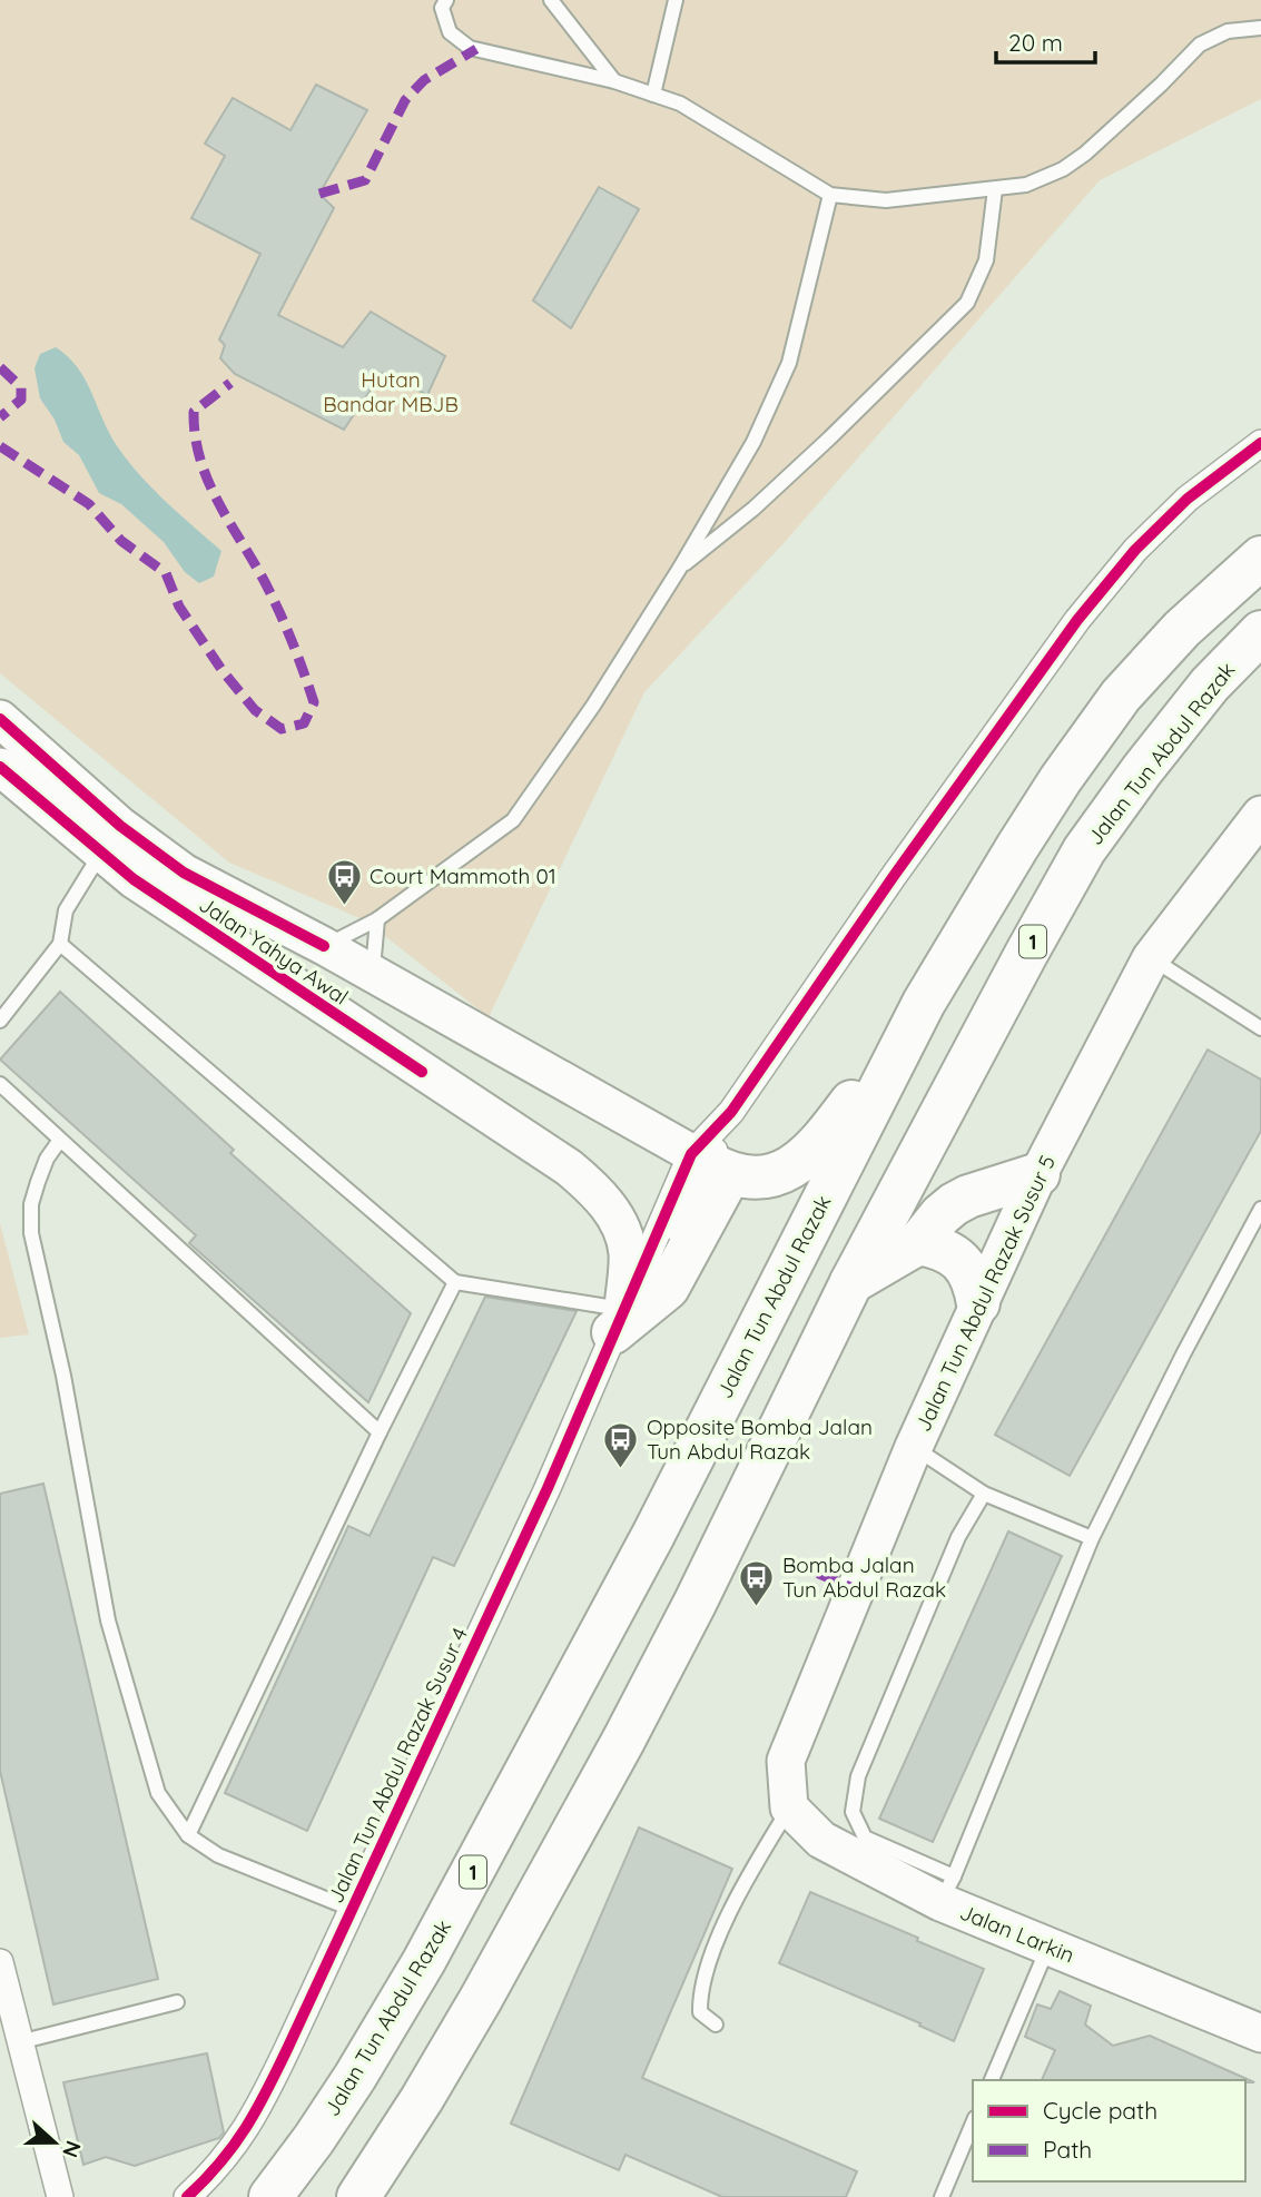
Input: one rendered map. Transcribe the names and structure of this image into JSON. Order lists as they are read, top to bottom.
{
  "streets": {
    "highway": ["Jalan Tun Abdul Razak", "1"],
    "main road": ["Jalan Yahya Awal", "Jalan Tun Abdul Razak Susur 5", "Jalan Larkin"],
    "street": ["Jalan Tun Abdul Razak Susur 4"]
  },
  "crossings": [
    ["Jalan Yahya Awal", "Jalan Tun Abdul Razak Susur 4"],
    ["Jalan Tun Abdul Razak Susur 5", "Jalan Larkin"]
  ],
  "parks": ["Hutan Bandar MBJB"],
  "places": {
    "bus stop": ["Court Mammoth 01", "Opposite Bomba Jalan Tun Abdul Razak", "Bomba Jalan Tun Abdul Razak"]
  },
  "legend": ["Cycle path", "Path"],
  "scale_bar": "20 m",
  "north": "right"
}
